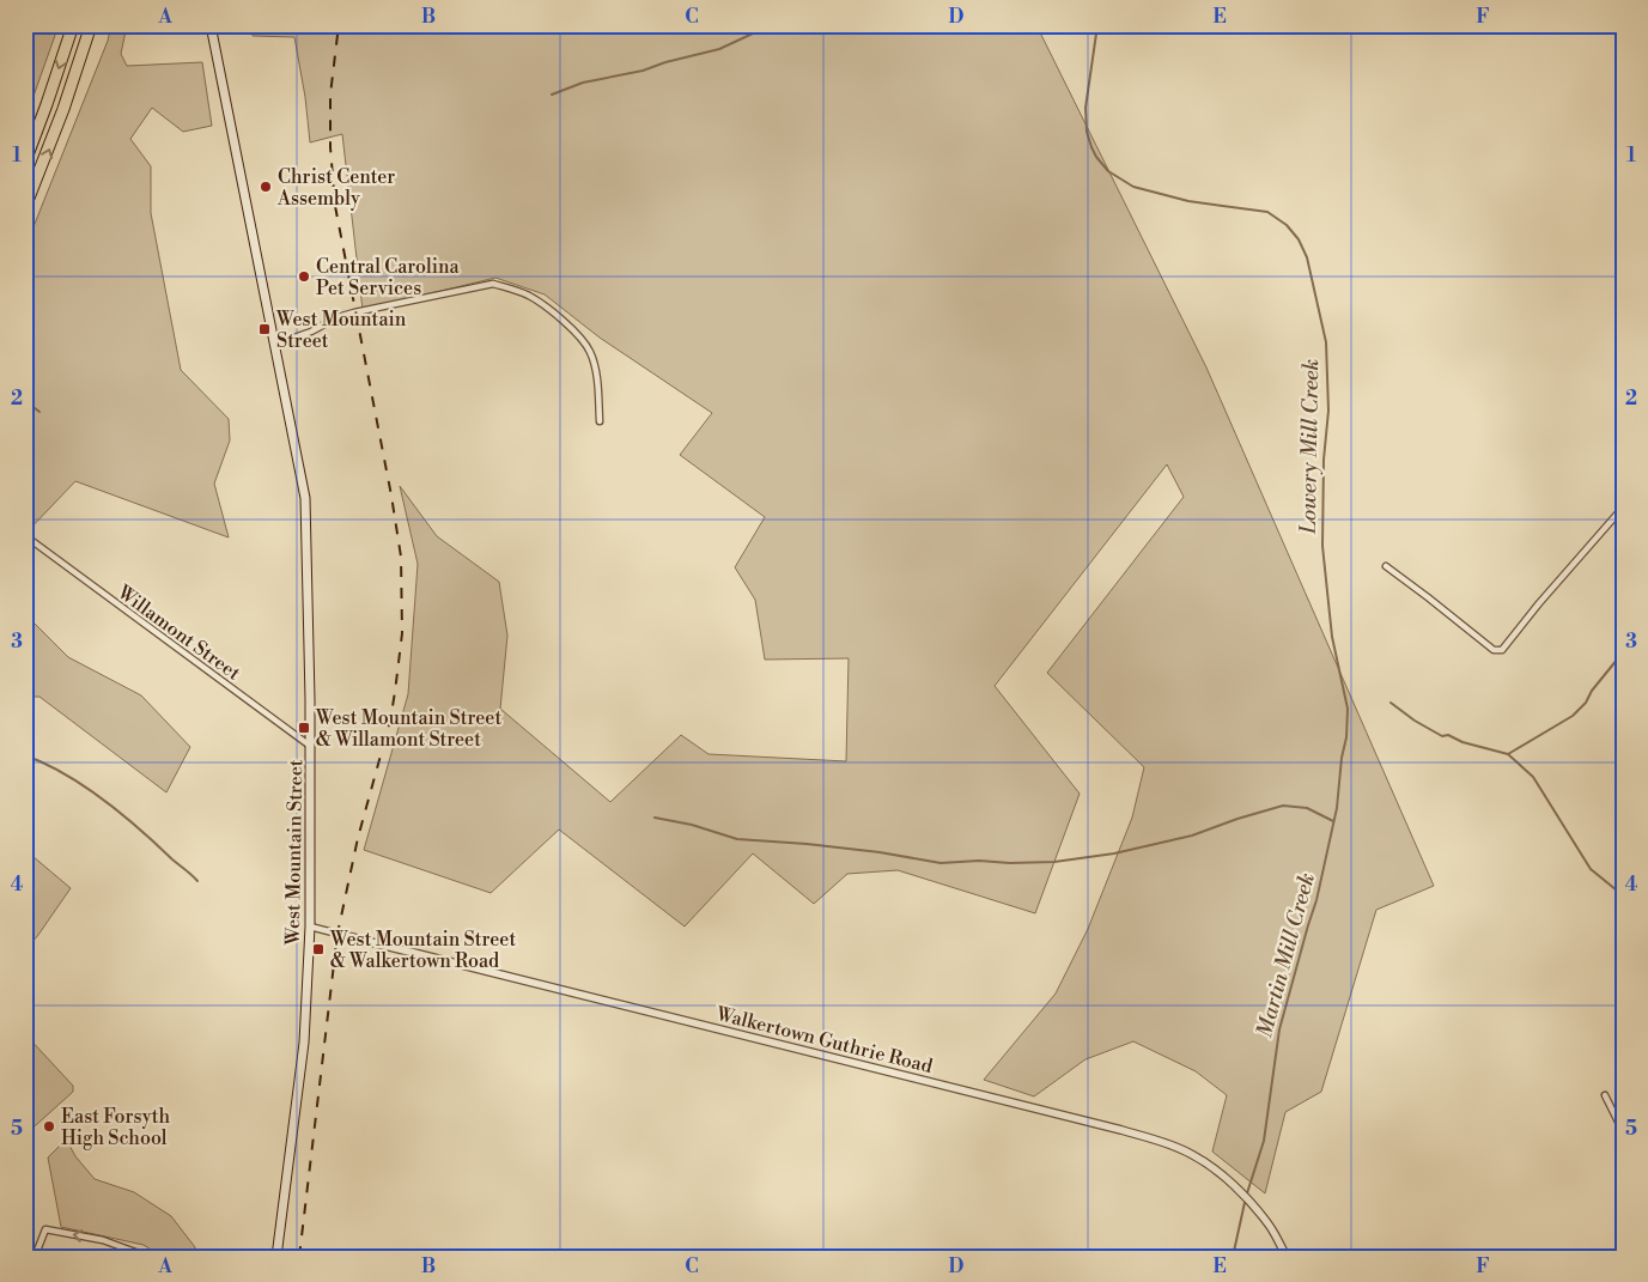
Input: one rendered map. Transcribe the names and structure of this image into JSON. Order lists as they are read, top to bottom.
{
  "streets": {
    "main road": ["West Mountain Street"],
    "street": ["Willamont Street", "Walkertown Guthrie Road"]
  },
  "crossings": [
    ["Willamont Street", "West Mountain Street"],
    ["West Mountain Street", "Walkertown Guthrie Road"]
  ],
  "water": ["Lowery Mill Creek", "Martin Mill Creek"],
  "places": {
    "other": ["Christ Center Assembly", "Central Carolina Pet Services", "East Forsyth High School"],
    "transit": ["West Mountain Street", "West Mountain Street & Willamont Street", "West Mountain Street & Walkertown Road"]
  },
  "grid": {
    "columns": [
      "A",
      "B",
      "C",
      "D",
      "E",
      "F"
    ],
    "rows": [
      "1",
      "2",
      "3",
      "4",
      "5"
    ]
  }
}
